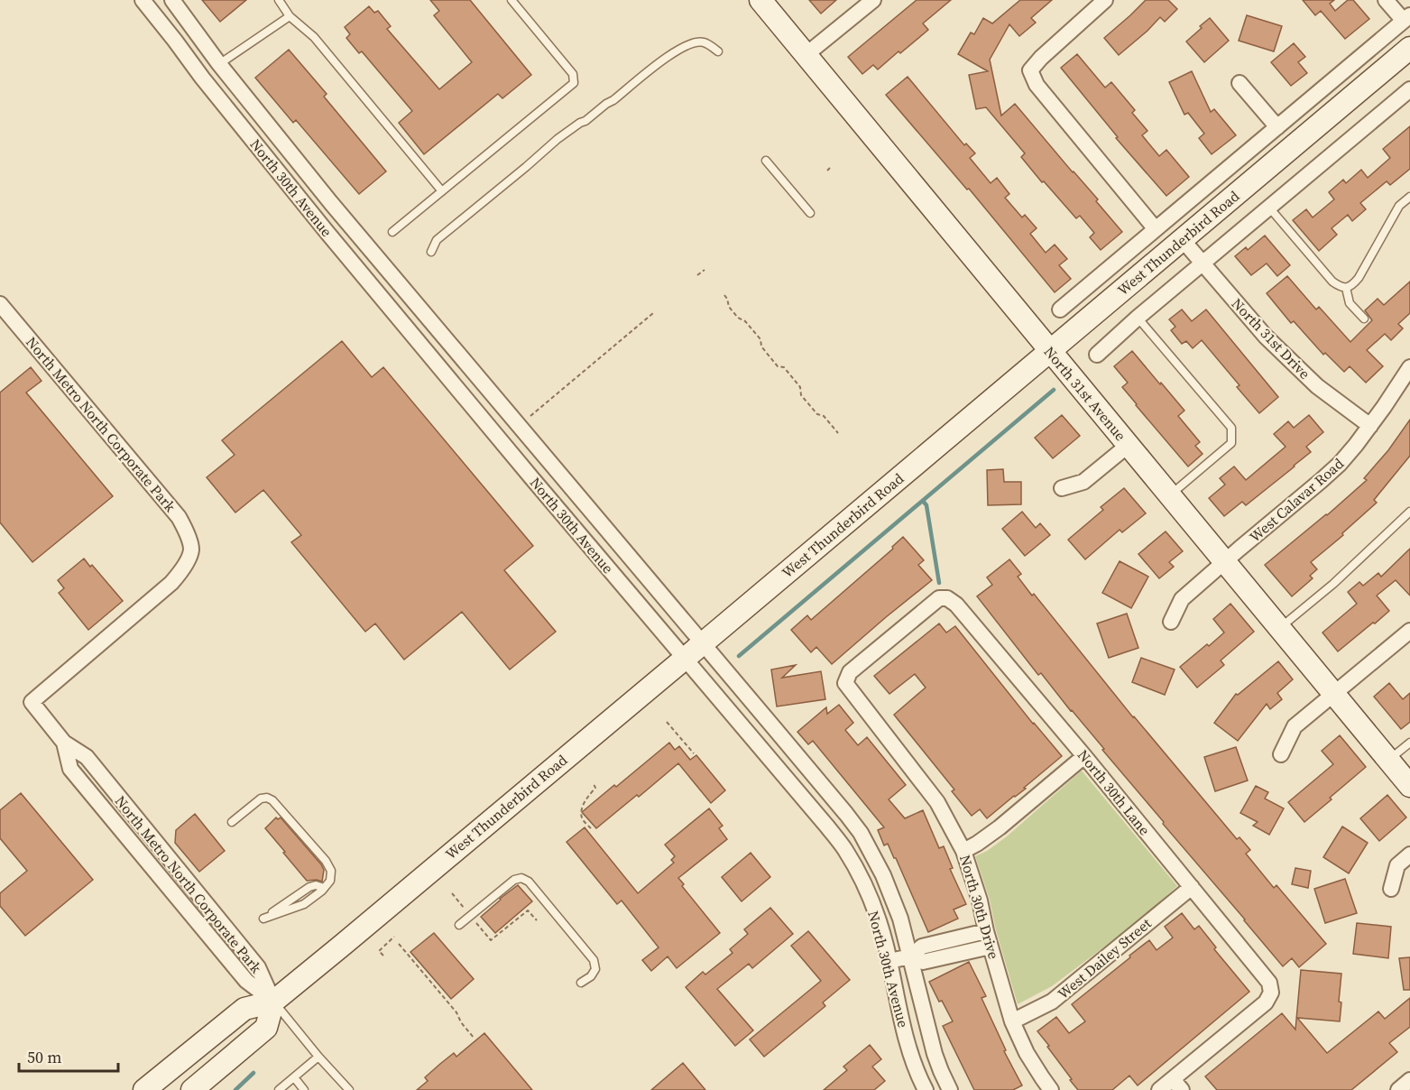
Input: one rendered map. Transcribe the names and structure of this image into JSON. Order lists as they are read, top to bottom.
{
  "streets": {
    "main road": ["West Thunderbird Road", "North 31st Avenue"],
    "street": [
      "North 30th Avenue",
      "North 31st Drive",
      "North Metro North Corporate Park",
      "West Calavar Road",
      "North 30th Lane",
      "North 30th Drive",
      "West Dailey Street"
    ]
  },
  "crossings": [
    ["North 30th Avenue", "West Thunderbird Road"],
    ["West Thunderbird Road", "North 31st Drive"],
    ["West Thunderbird Road", "North 31st Avenue"],
    ["West Thunderbird Road", "North Metro North Corporate Park"],
    ["North 31st Drive", "West Calavar Road"],
    ["North 31st Avenue", "West Calavar Road"],
    ["North 30th Lane", "North 30th Drive"],
    ["North 30th Lane", "West Dailey Street"],
    ["North 30th Drive", "West Dailey Street"]
  ],
  "scale_bar": "50 m"
}
